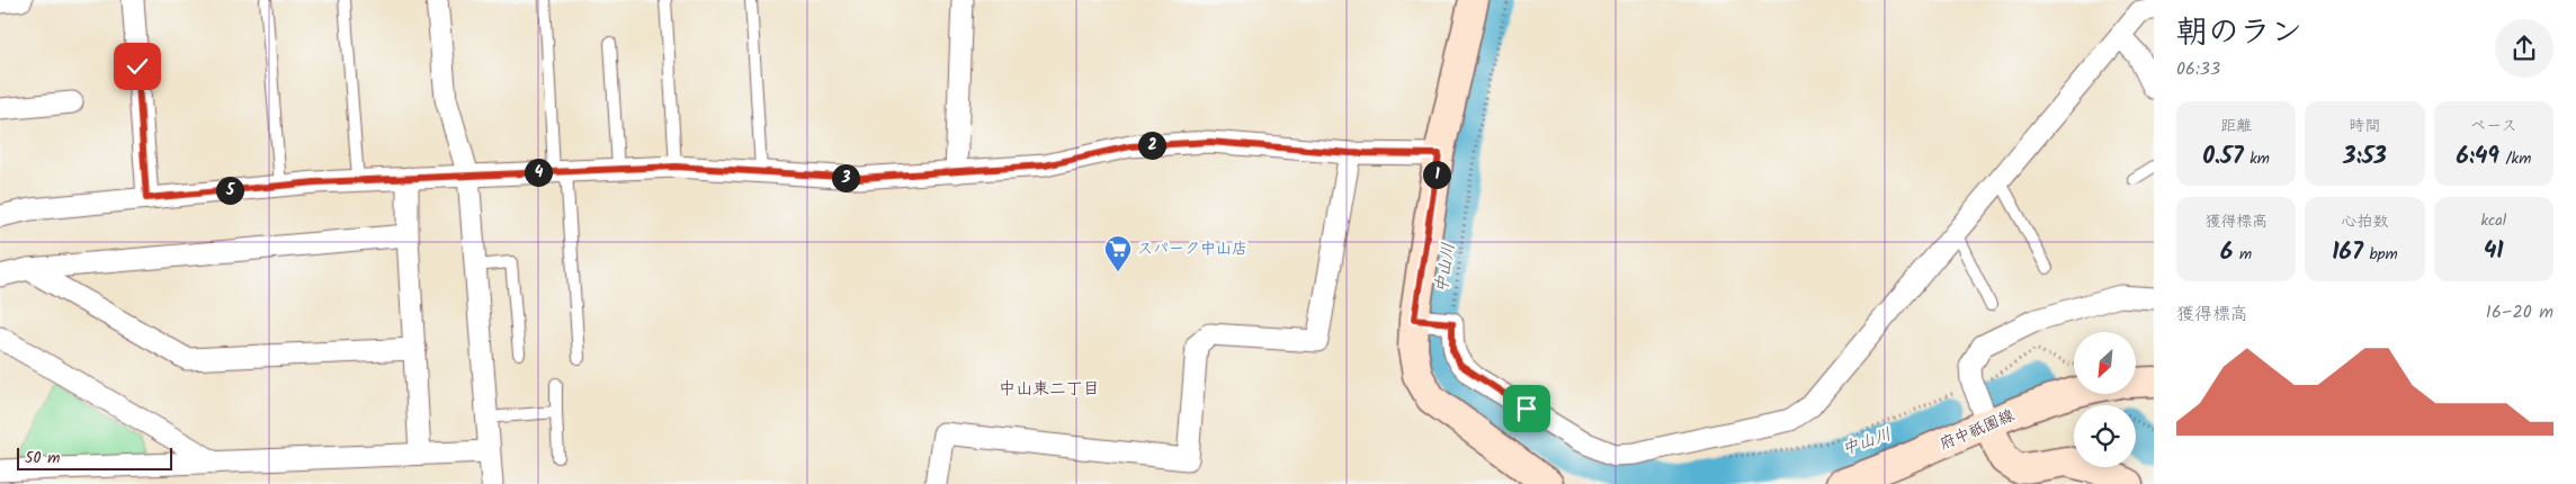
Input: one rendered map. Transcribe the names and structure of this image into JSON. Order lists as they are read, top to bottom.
{
  "streets": {
    "street": ["府中祇園線"]
  },
  "districts": ["中山東二丁目"],
  "water": ["中山川"],
  "places": {
    "supermarket": ["スパーク中山店"]
  },
  "scale_bar": "50 m",
  "north": "bottom left",
  "page": {
    "heading": ["朝のラン", "06:33"],
    "stats": [
      ["距離", "0.57 km"],
      ["時間", "3:53"],
      ["ペース", "6:49 /km"],
      ["獲得標高", "6 m"],
      ["心拍数", "167 bpm"],
      ["kcal", "41"]
    ],
    "pins": [
      "2",
      "4",
      "1",
      "3",
      "5"
    ],
    "chart": ["獲得標高", "16–20 m"],
    "scale": "50 m"
  }
}
